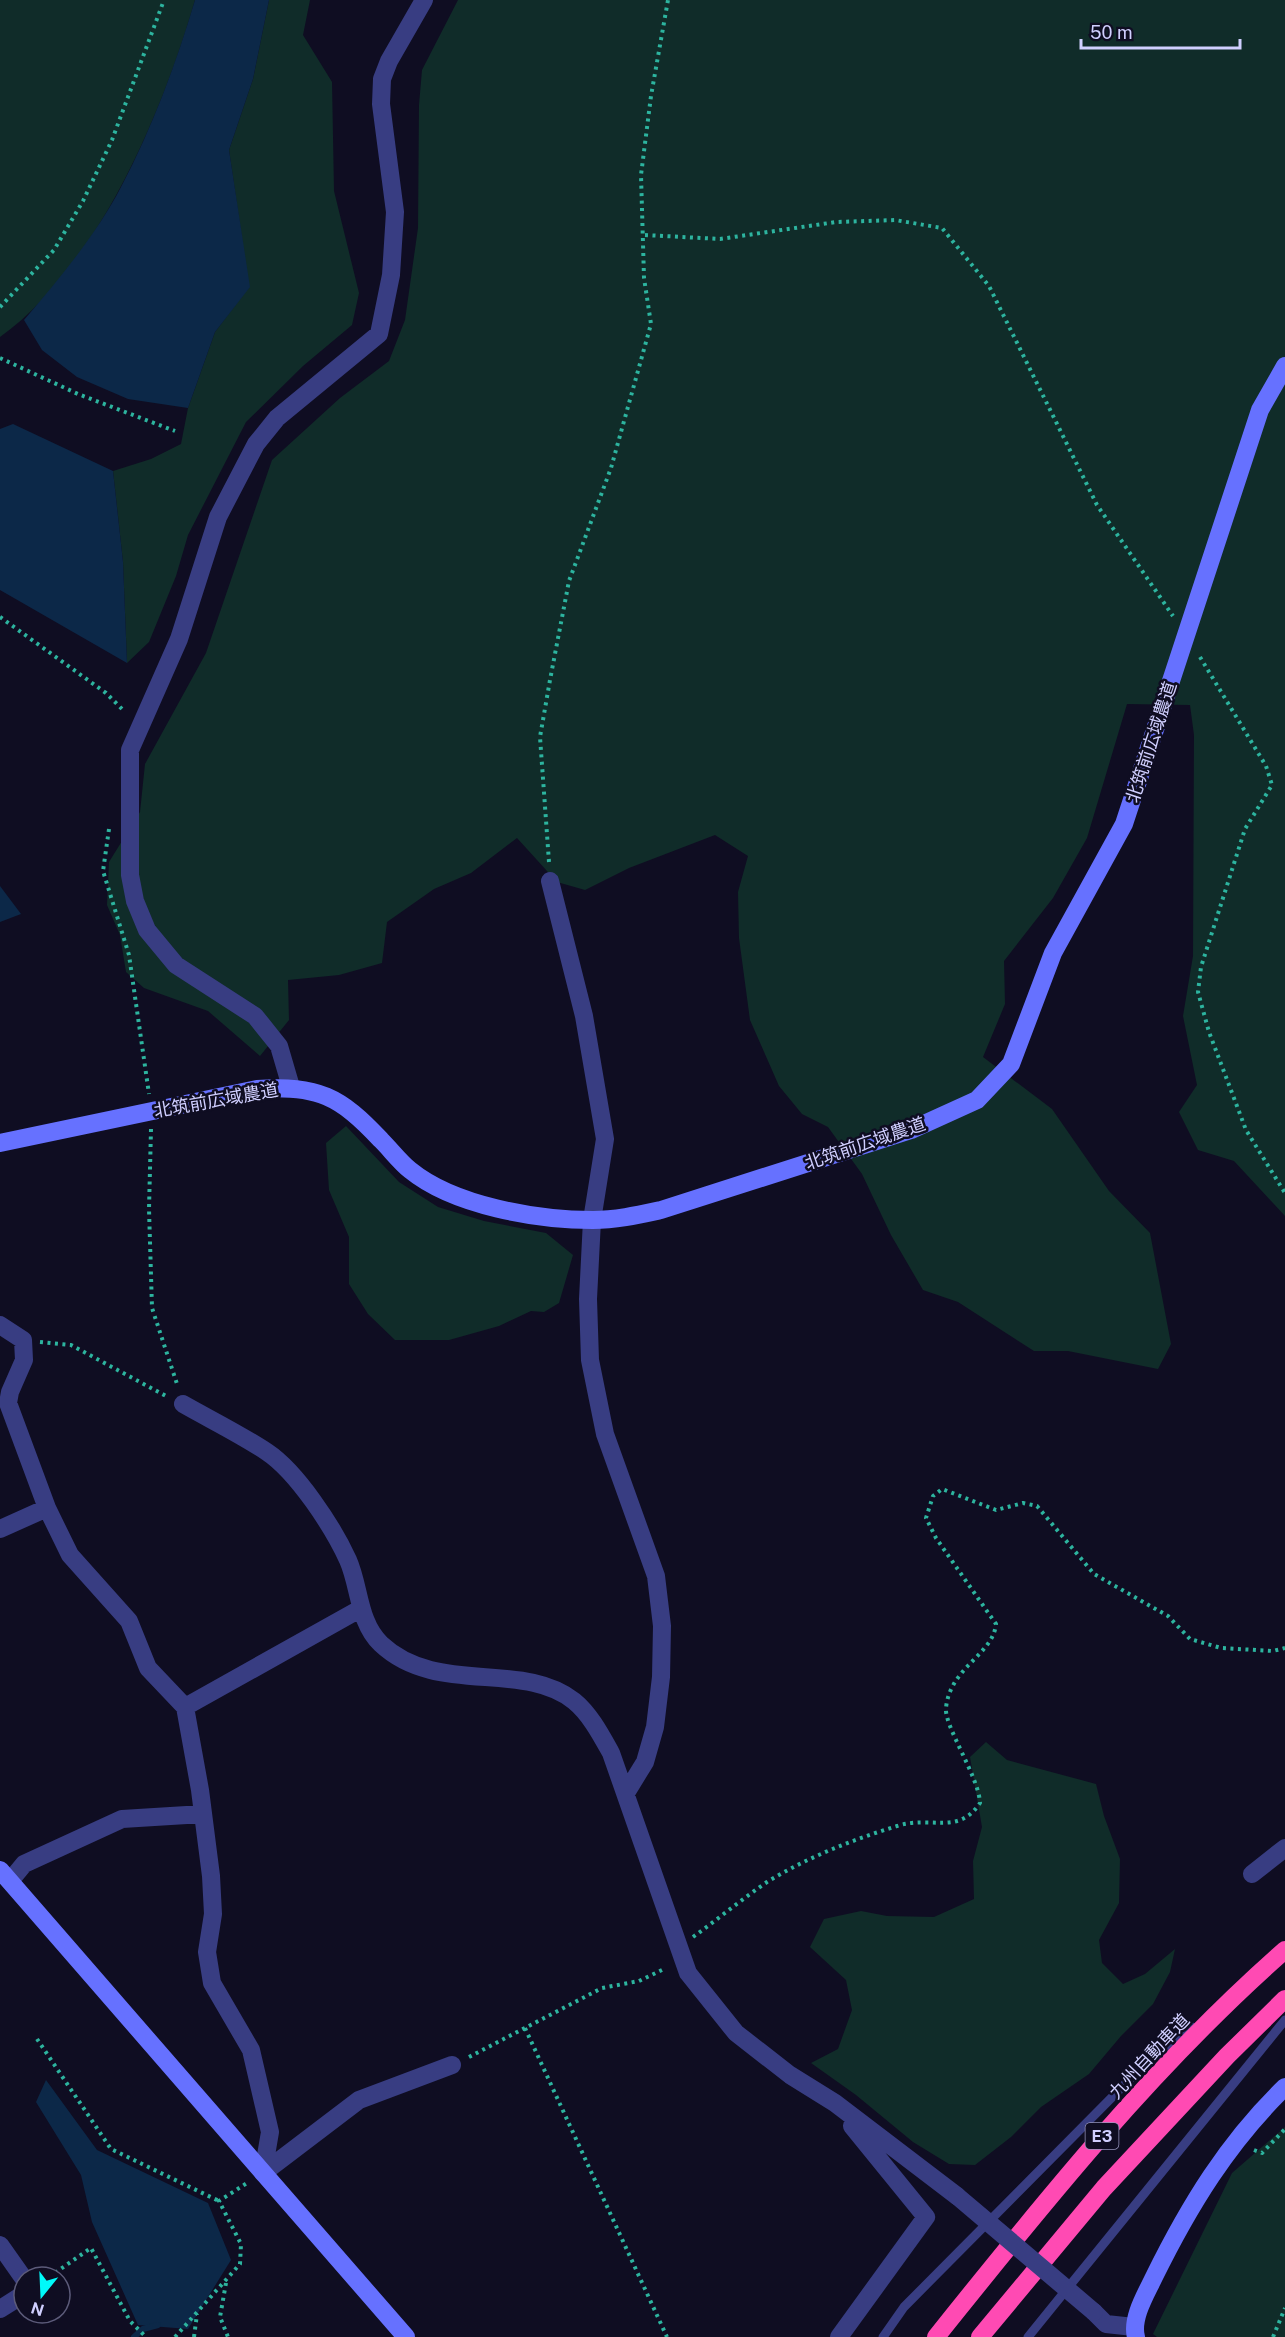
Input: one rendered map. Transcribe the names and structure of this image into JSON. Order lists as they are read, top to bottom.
{
  "streets": {
    "highway": ["九州自動車道", "E3"],
    "street": ["北筑前広域農道"]
  },
  "scale_bar": "50 m",
  "north": "bottom"
}
